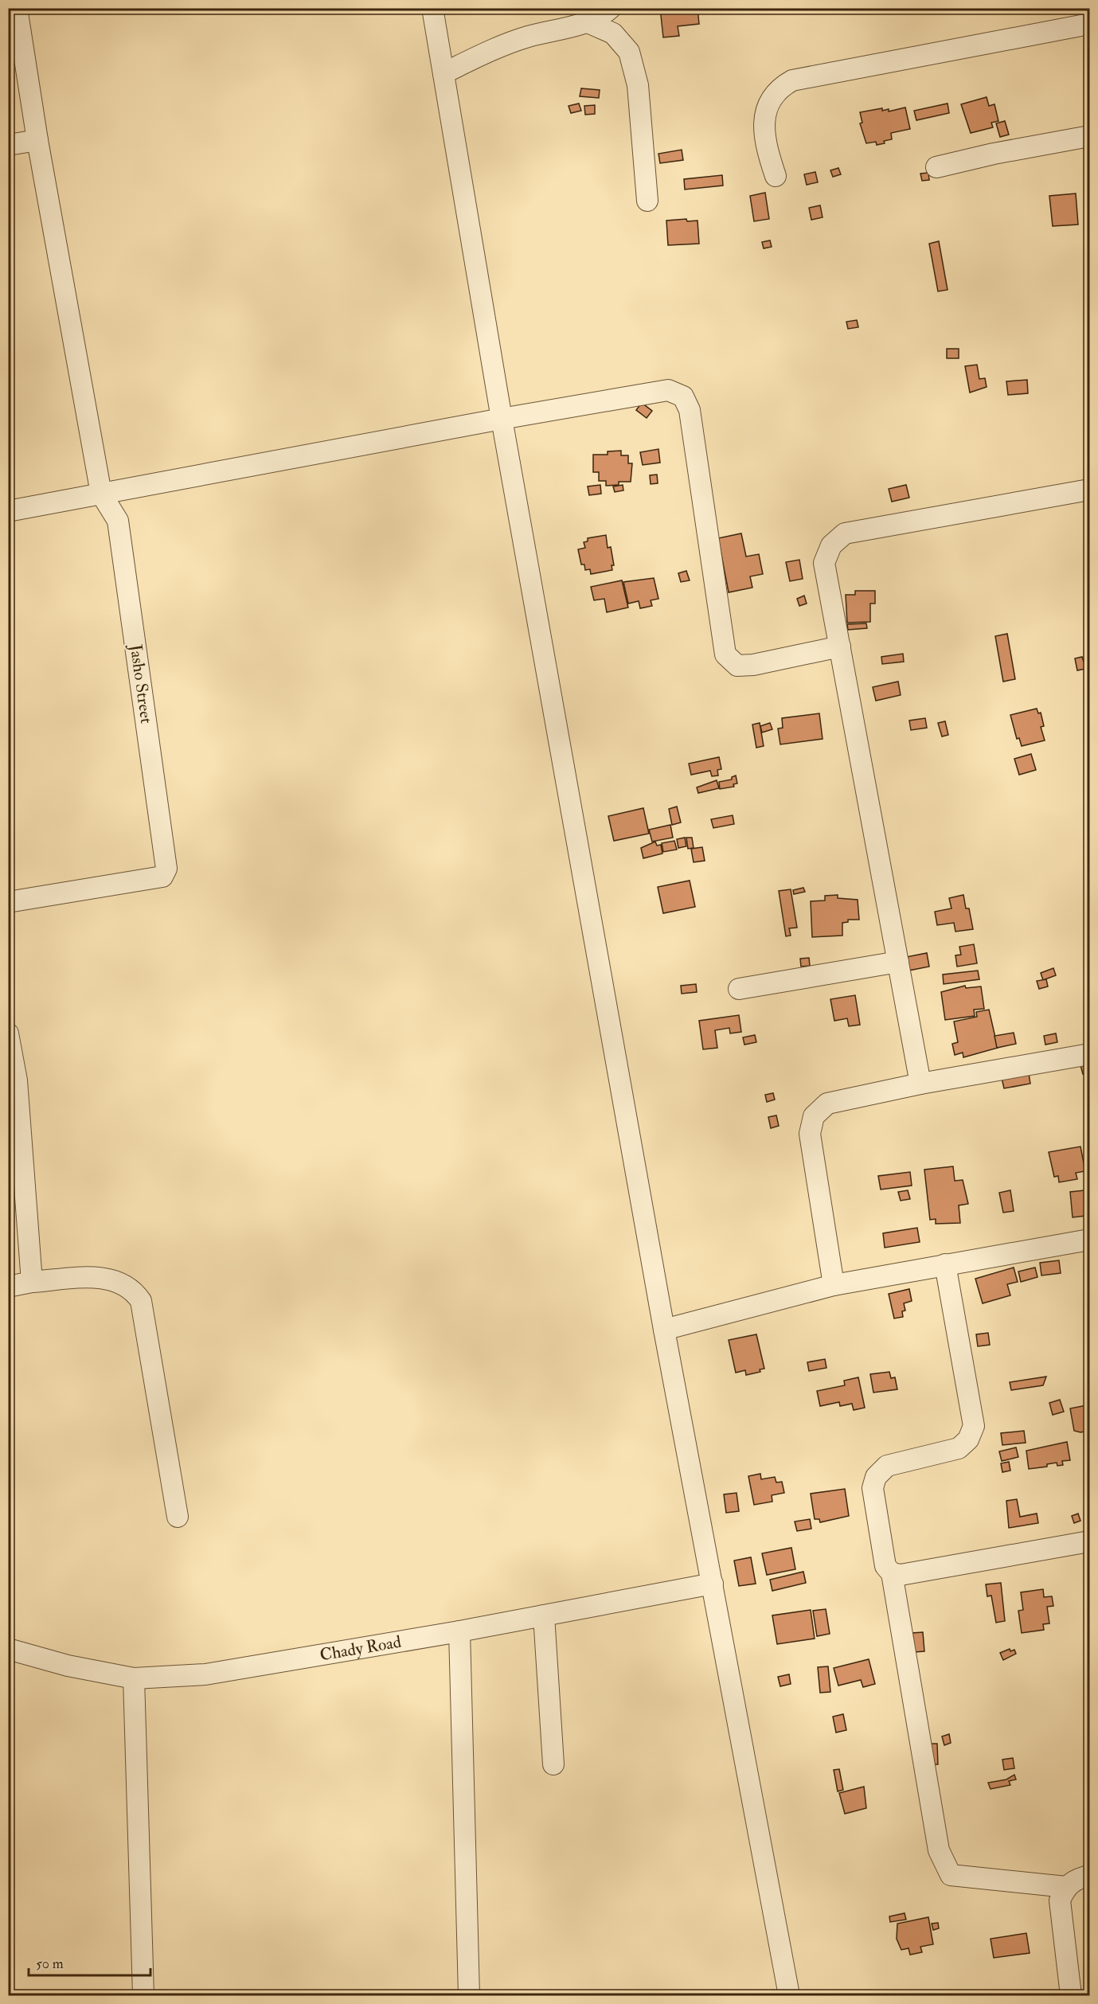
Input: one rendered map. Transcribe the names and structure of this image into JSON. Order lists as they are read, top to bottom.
{
  "streets": {
    "street": ["Jasho Street", "Chady Road"]
  },
  "scale_bar": "50 m"
}
